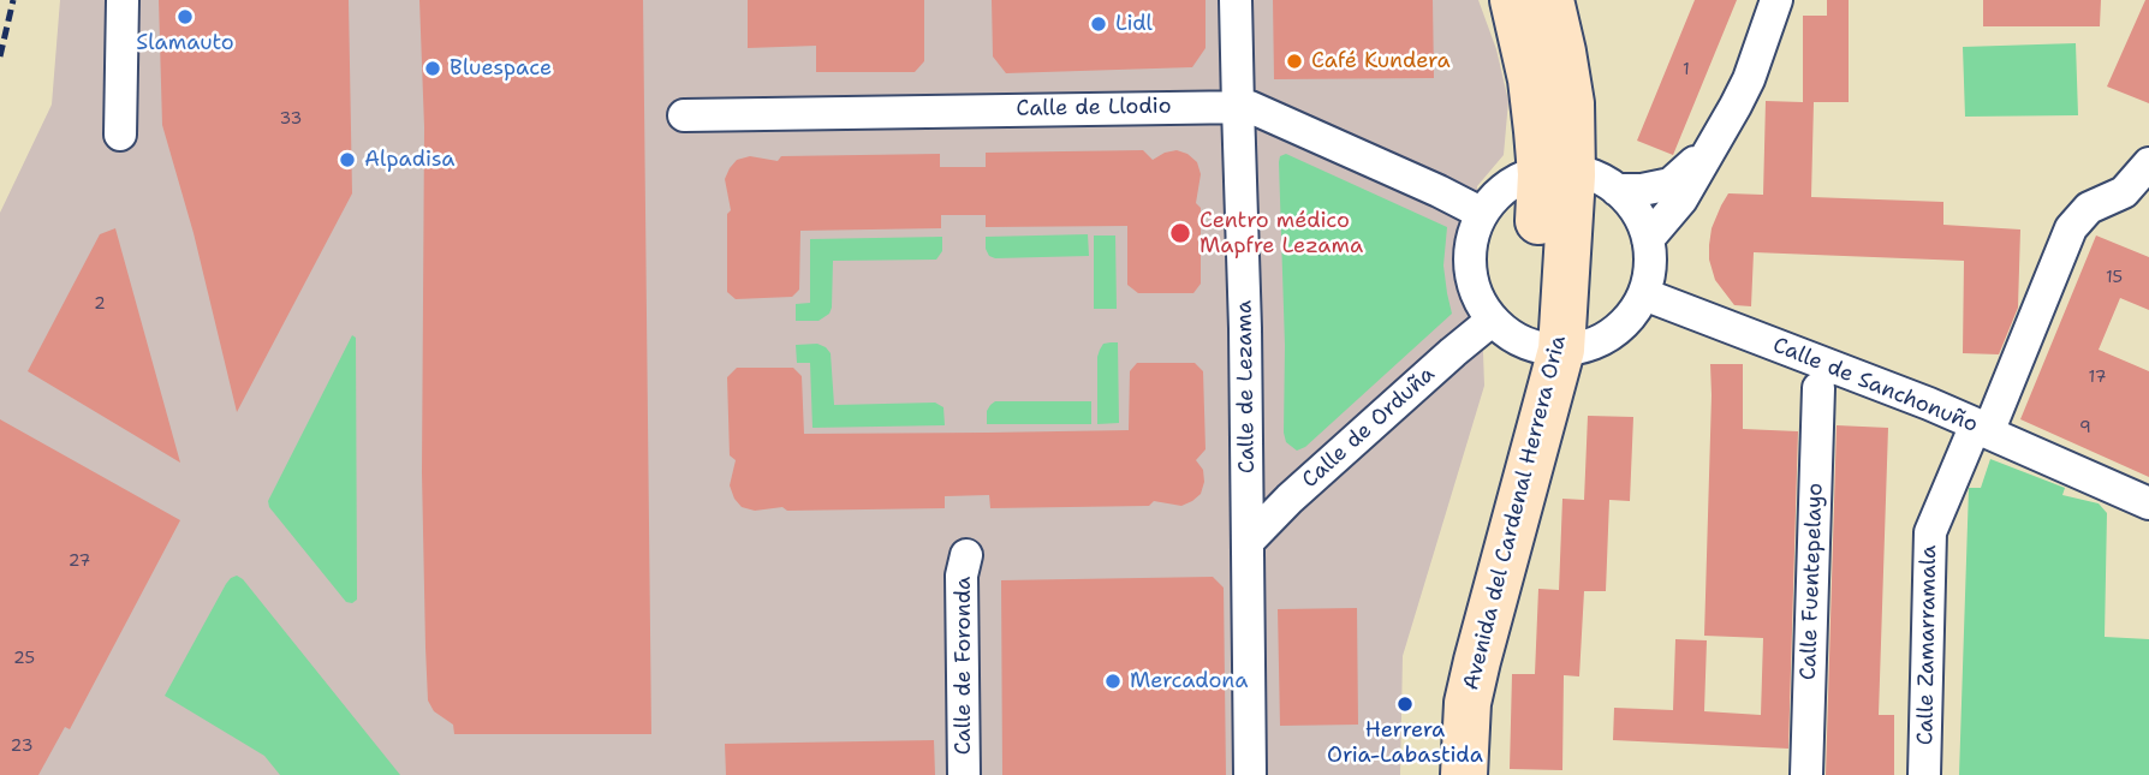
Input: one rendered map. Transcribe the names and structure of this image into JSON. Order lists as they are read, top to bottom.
{
  "streets": {
    "main road": ["Avenida del Cardenal Herrera Oria"],
    "street": [
      "Calle de Llodio",
      "Calle de Sanchonuño",
      "Calle de Lezama",
      "Calle de Orduña",
      "Calle Fuentepelayo",
      "Calle Zamarramala",
      "Calle de Foronda"
    ]
  },
  "crossings": [
    ["Calle de Llodio", "Calle de Lezama"],
    ["Calle de Sanchonuño", "Calle Zamarramala"],
    ["Calle de Lezama", "Calle de Orduña"]
  ],
  "places": [
    "Slamauto",
    "Lidl",
    "Café Kundera",
    "Bluespace",
    "Alpadisa",
    "Centro médico Mapfre Lezama",
    "Mercadona",
    "Herrera Oria-Labastida"
  ],
  "house_numbers": [
    "1",
    "33",
    "15",
    "2",
    "17",
    "9",
    "27",
    "25",
    "23"
  ]
}
